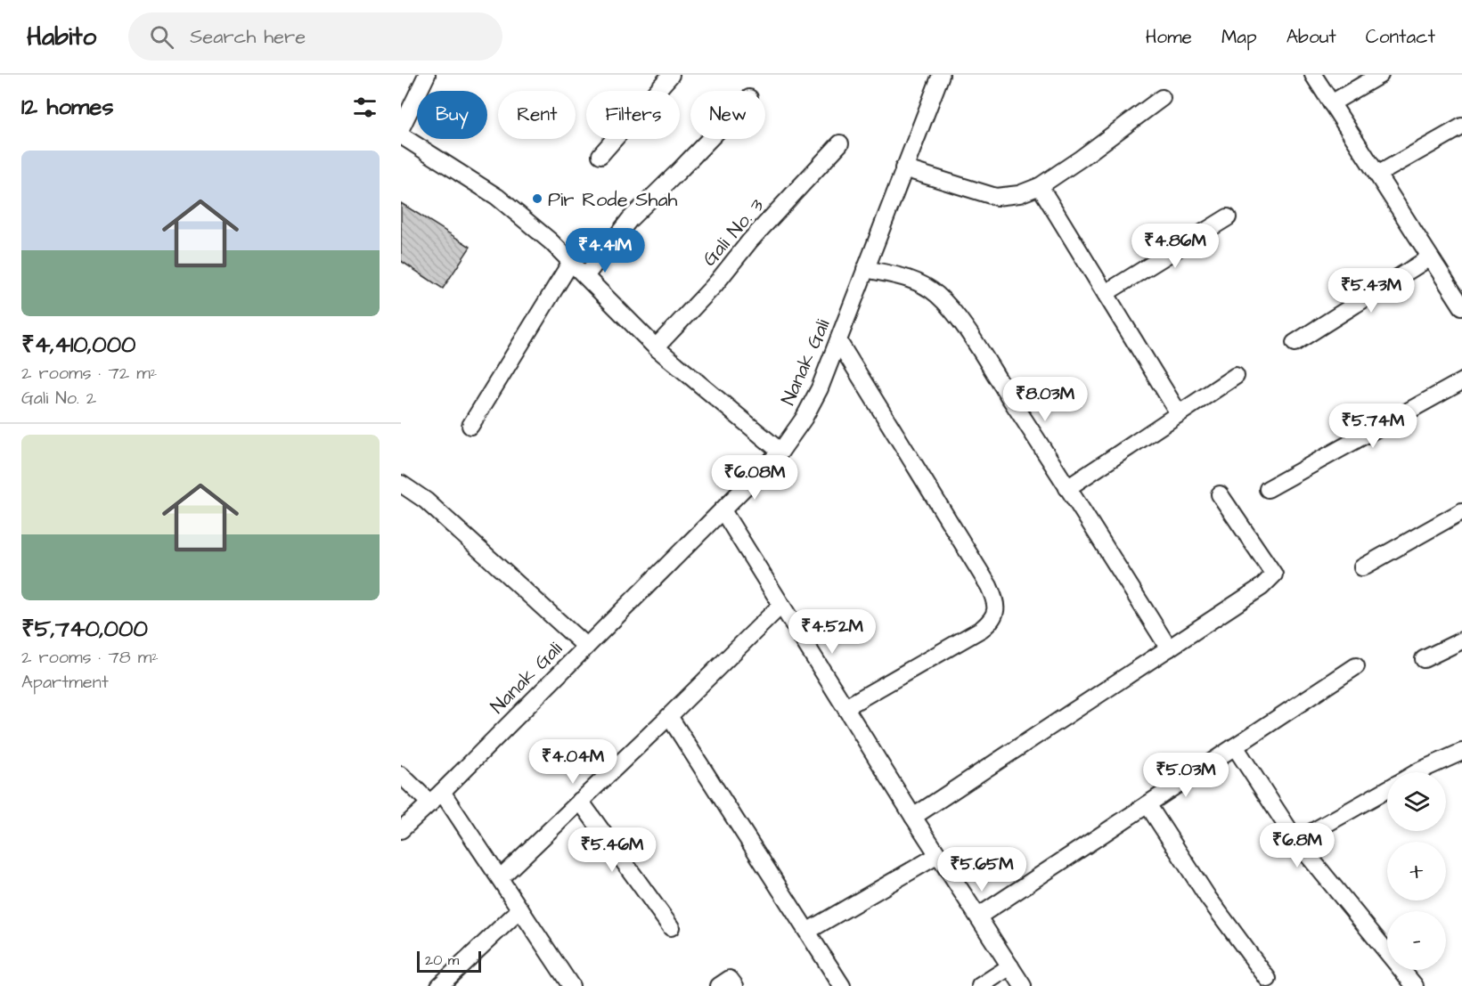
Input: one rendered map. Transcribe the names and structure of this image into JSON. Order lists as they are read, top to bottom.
{
  "streets": {
    "street": ["Gali No. 3", "Nanak Gali"]
  },
  "places": ["Pir Rode Shah"],
  "scale_bar": "20 m",
  "page": {
    "header": "Habito",
    "search": "Search here",
    "nav": [
      "Home",
      "Map",
      "About",
      "Contact"
    ],
    "heading": "12 homes",
    "chip": [
      "Buy",
      "Rent",
      "Filters",
      "New"
    ],
    "list": [
      {
        "name": "₹4,410,000",
        "note": "2 rooms · 72 m² · Gali No. 2"
      },
      {
        "name": "₹5,740,000",
        "note": "2 rooms · 78 m² · Apartment"
      }
    ],
    "price": [
      "₹4.86M",
      "₹4.41M",
      "₹5.43M",
      "₹8.03M",
      "₹5.74M",
      "₹6.08M",
      "₹4.52M",
      "₹4.04M",
      "₹5.03M",
      "₹6.8M",
      "₹5.46M",
      "₹5.65M"
    ],
    "map_buttons": ["+", "−"],
    "scale": "20 m"
  }
}
